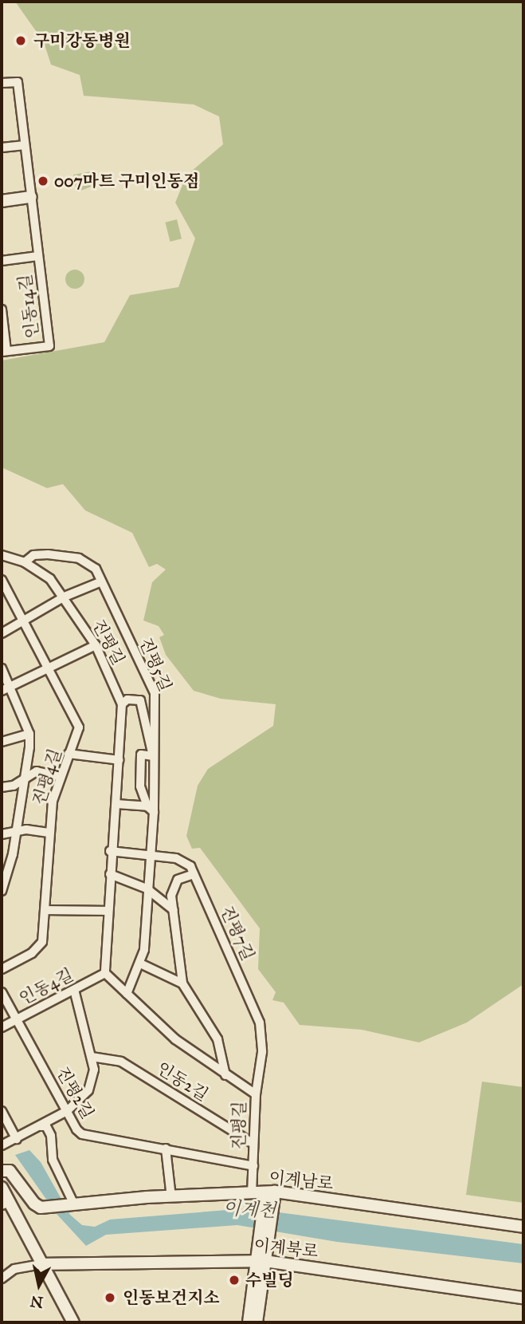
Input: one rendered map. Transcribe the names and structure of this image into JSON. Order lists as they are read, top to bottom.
{
  "streets": {
    "street": [
      "인동14길",
      "진평길",
      "진평5길",
      "진평4길",
      "진평7길",
      "인동4길",
      "인동2길",
      "진평2길",
      "이계남로",
      "이계북로"
    ]
  },
  "crossings": [
    ["진평길", "진평5길"],
    ["진평길", "진평7길"],
    ["진평길", "인동4길"],
    ["진평길", "인동2길"],
    ["진평길", "진평2길"],
    ["진평길", "이계남로"],
    ["진평5길", "진평7길"],
    ["인동4길", "진평2길"]
  ],
  "water": ["이계천"],
  "places": [
    "구미강동병원",
    "007마트 구미인동점",
    "수빌딩",
    "인동보건지소"
  ],
  "north": "bottom"
}
